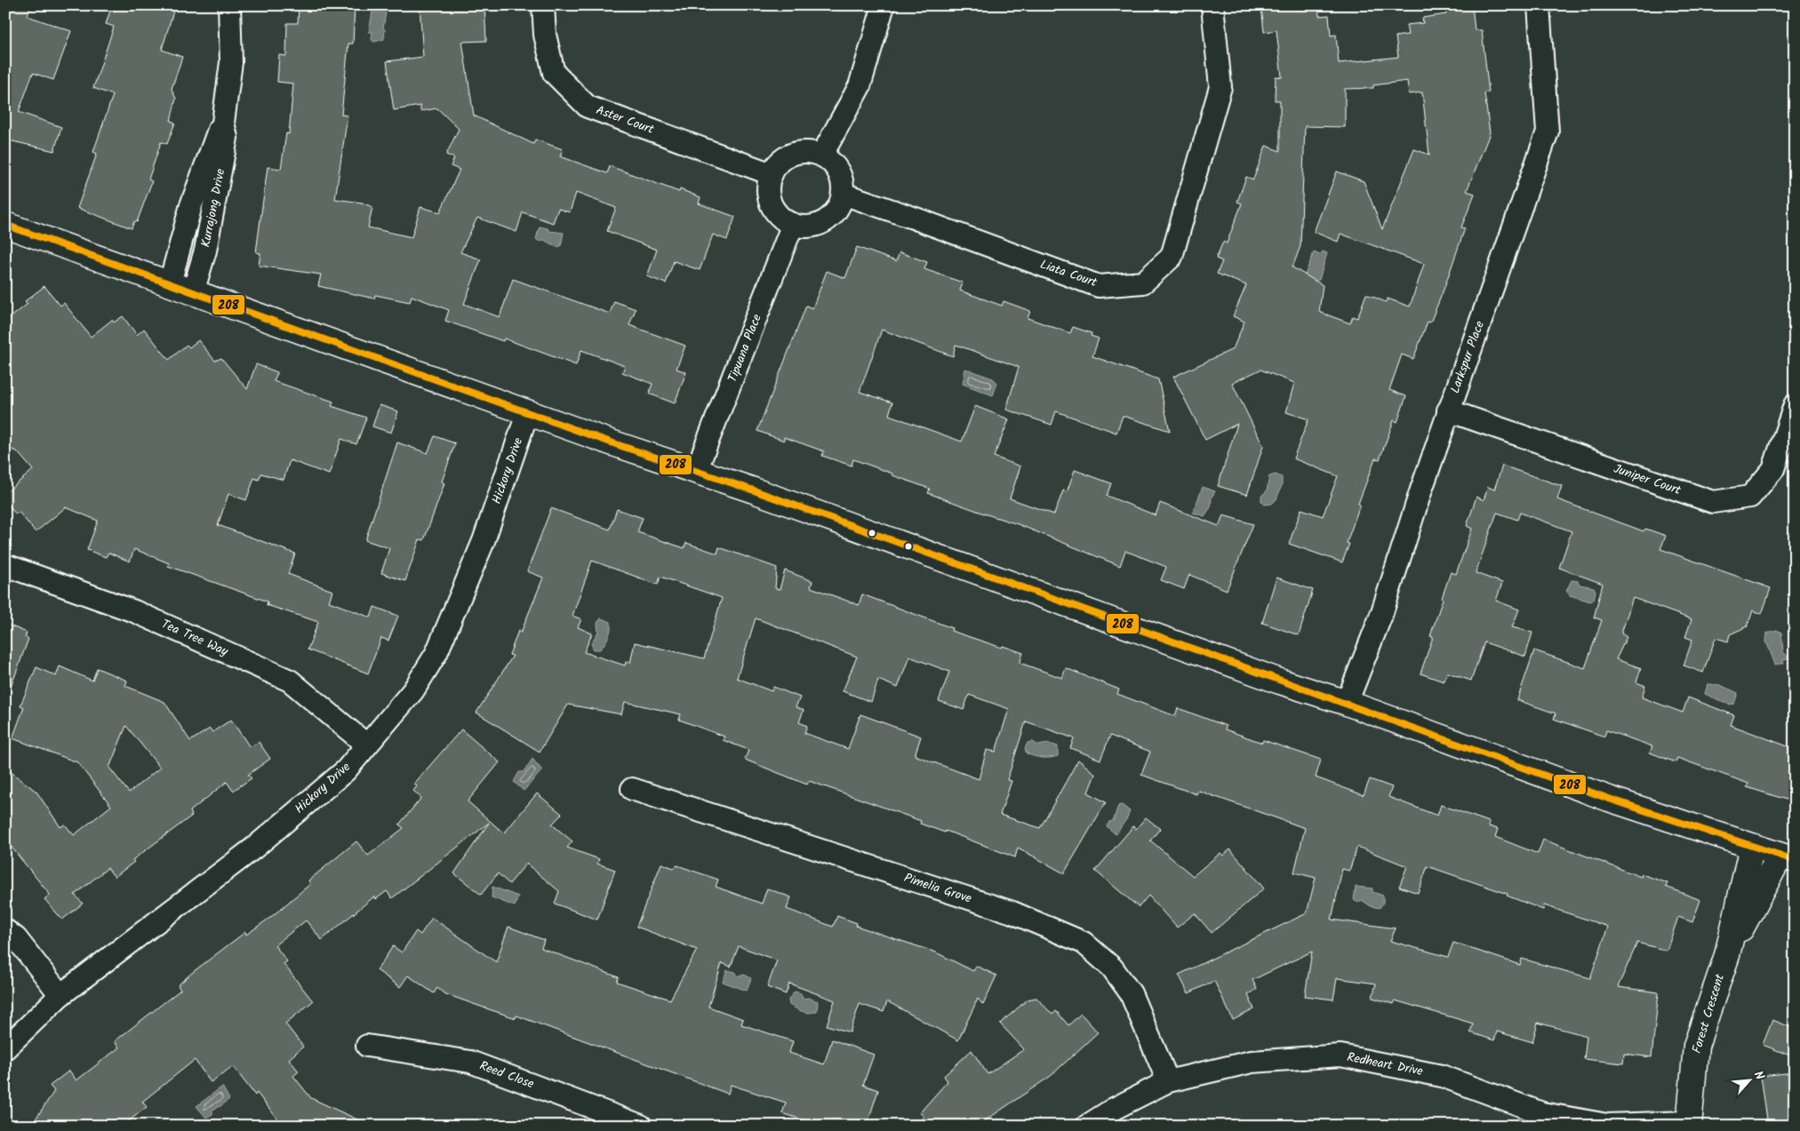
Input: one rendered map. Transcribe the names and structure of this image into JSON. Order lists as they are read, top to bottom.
{
  "streets": {
    "main road": ["Forest Crescent"],
    "street": [
      "Aster Court",
      "Kurrajong Drive",
      "Liata Court",
      "Tipuana Place",
      "Larkspur Place",
      "Hickory Drive",
      "Juniper Court",
      "Tea Tree Way",
      "Pimelia Grove",
      "Redheart Drive",
      "Reed Close"
    ]
  },
  "crossings": [
    ["Aster Court", "Liata Court"],
    ["Aster Court", "Tipuana Place"],
    ["Liata Court", "Tipuana Place"],
    ["Larkspur Place", "Juniper Court"],
    ["Hickory Drive", "Tea Tree Way"],
    ["Pimelia Grove", "Redheart Drive"],
    ["Forest Crescent", "Redheart Drive"]
  ],
  "lines": ["transit line 208"],
  "north": "top right"
}
